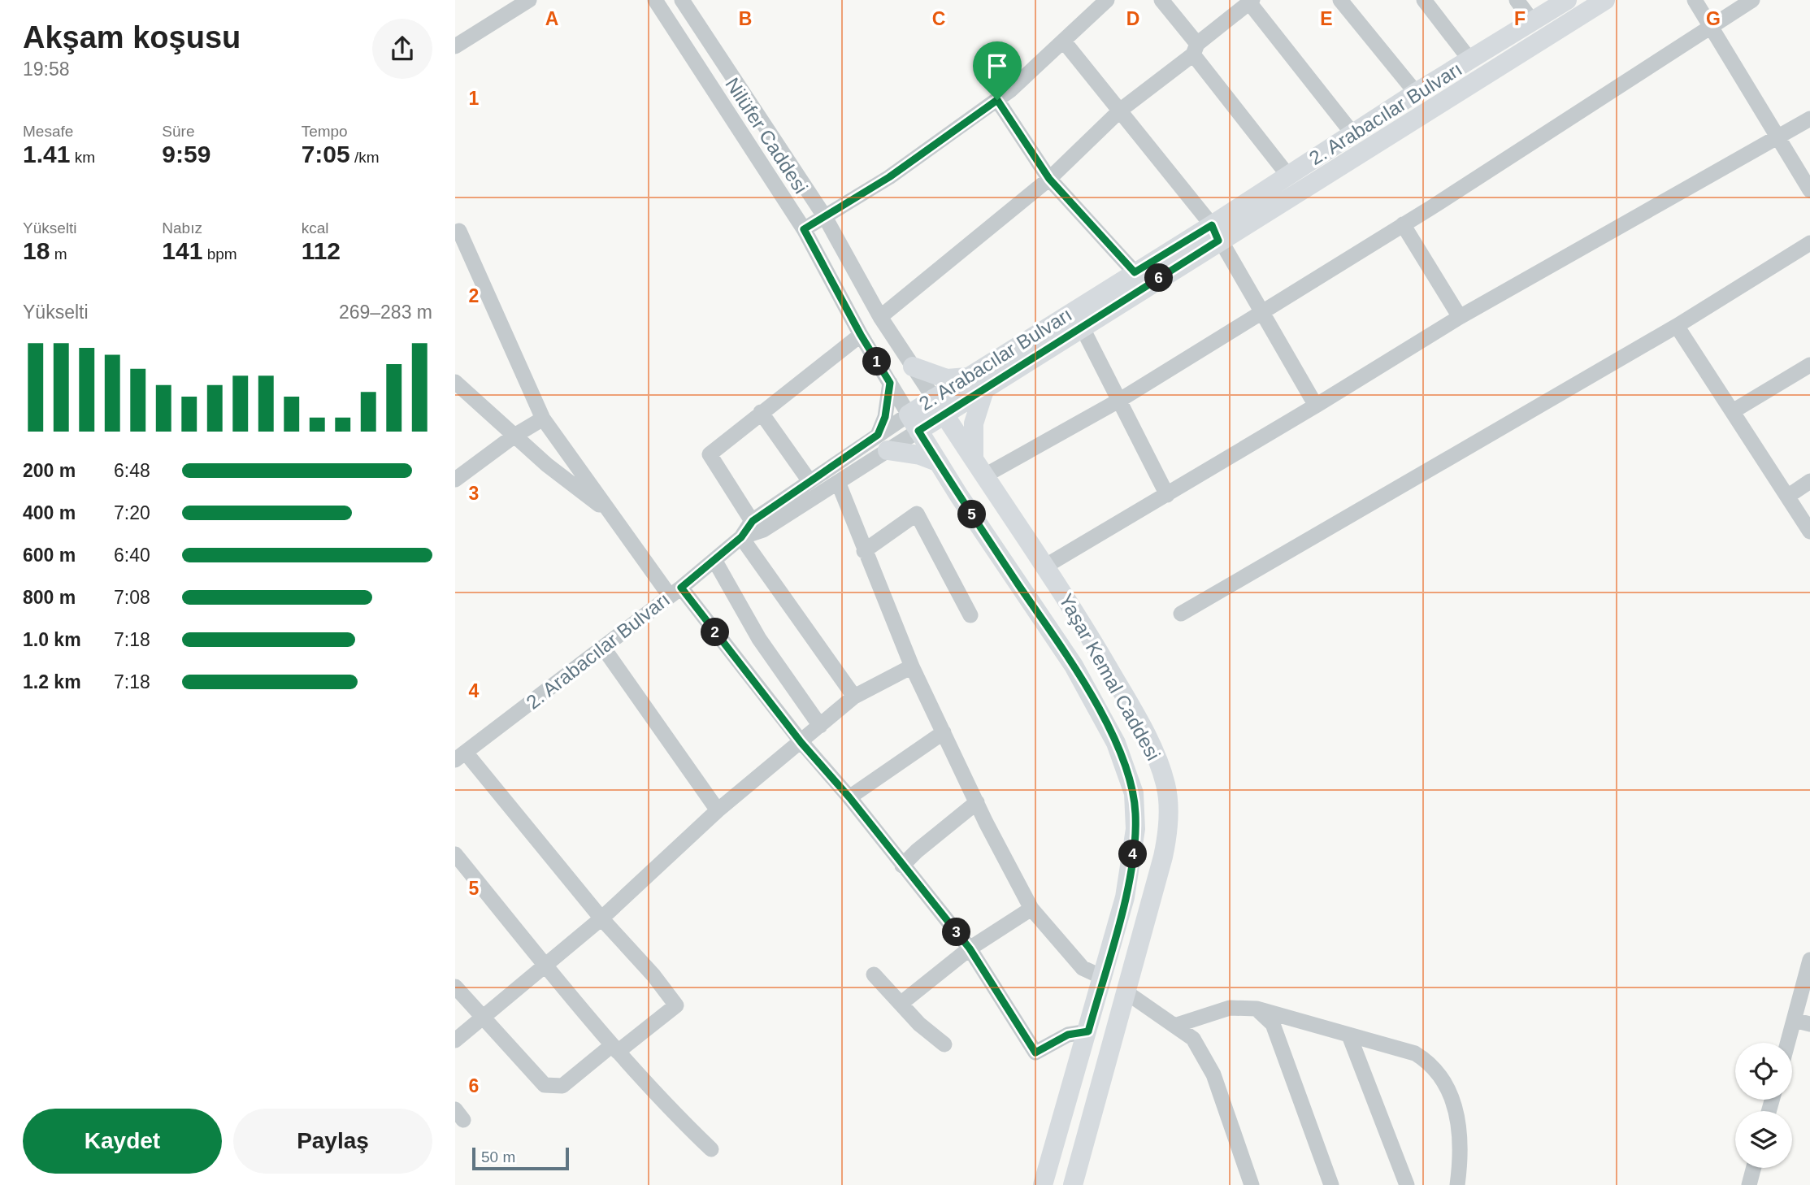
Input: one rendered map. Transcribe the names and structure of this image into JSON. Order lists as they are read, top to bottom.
{
  "streets": {
    "main road": ["2. Arabacılar Bulvarı", "Yaşar Kemal Caddesi"],
    "street": ["Nilüfer Caddesi"]
  },
  "crossings": [
    ["2. Arabacılar Bulvarı", "Nilüfer Caddesi"],
    ["2. Arabacılar Bulvarı", "Yaşar Kemal Caddesi"],
    ["Nilüfer Caddesi", "Yaşar Kemal Caddesi"]
  ],
  "scale_bar": "50 m",
  "page": {
    "heading": ["Akşam koşusu", "19:58"],
    "stats": [
      ["Mesafe", "1.41 km"],
      ["Süre", "9:59"],
      ["Tempo", "7:05 /km"],
      ["Yükselti", "18 m"],
      ["Nabız", "141 bpm"],
      ["kcal", "112"]
    ],
    "pins": [
      "6",
      "1",
      "5",
      "2",
      "4",
      "3"
    ],
    "chart": ["Yükselti", "269–283 m"],
    "list": [
      {
        "name": "200 m",
        "note": "6:48"
      },
      {
        "name": "400 m",
        "note": "7:20"
      },
      {
        "name": "600 m",
        "note": "6:40"
      },
      {
        "name": "800 m",
        "note": "7:08"
      },
      {
        "name": "1.0 km",
        "note": "7:18"
      },
      {
        "name": "1.2 km",
        "note": "7:18"
      }
    ],
    "buttons": ["Kaydet", "Paylaş"],
    "scale": "50 m"
  },
  "grid": {
    "columns": [
      "A",
      "B",
      "C",
      "D",
      "E",
      "F",
      "G"
    ],
    "rows": [
      "1",
      "2",
      "3",
      "4",
      "5",
      "6"
    ]
  }
}
